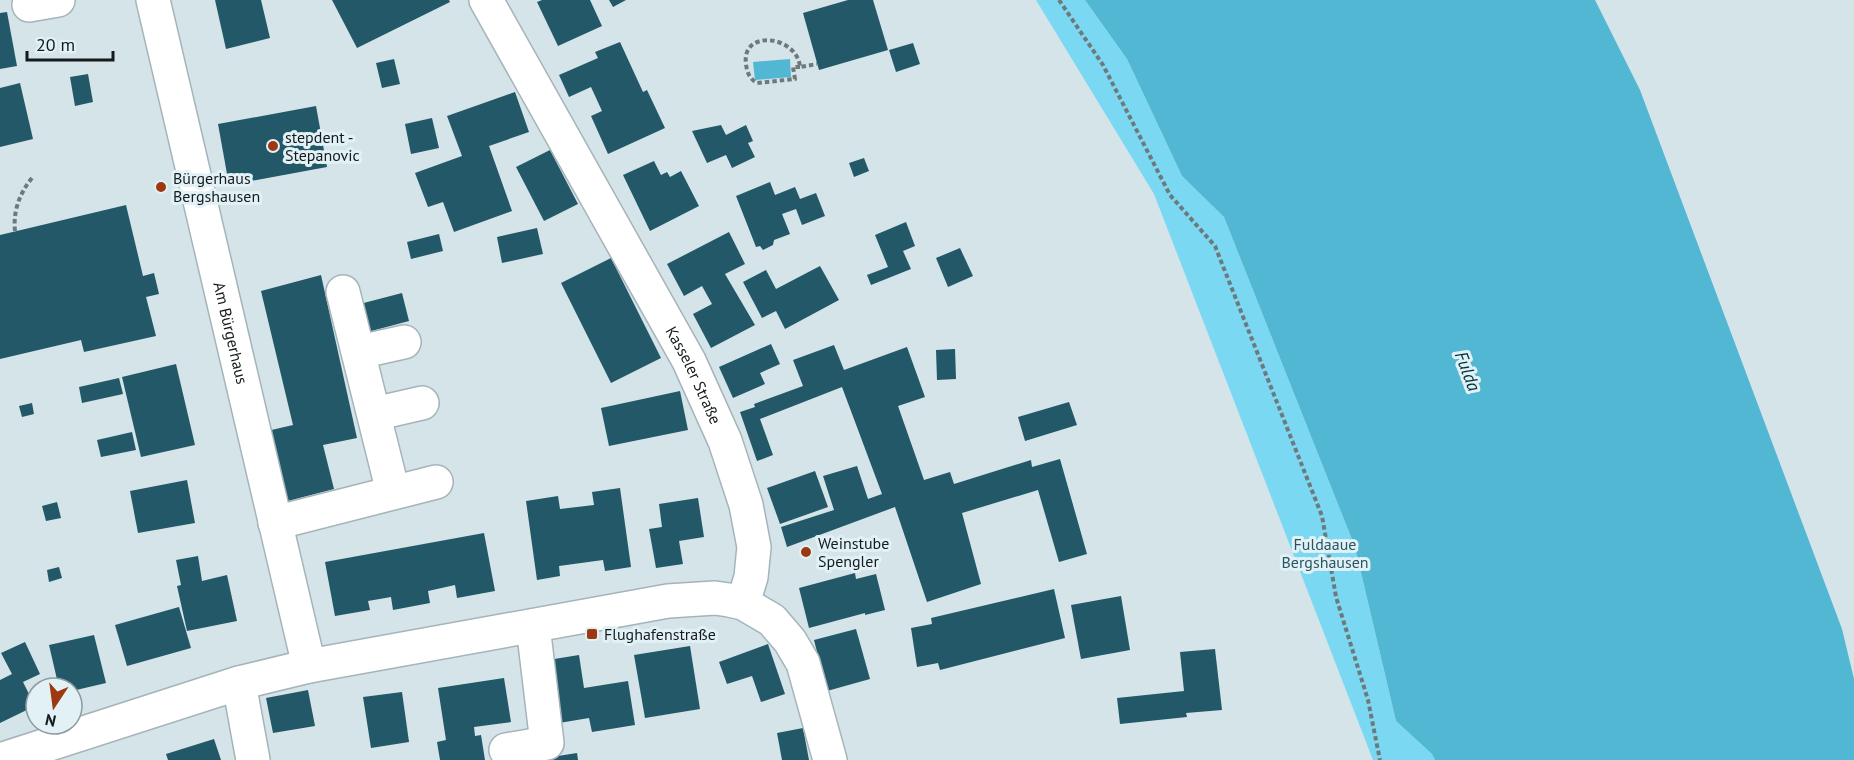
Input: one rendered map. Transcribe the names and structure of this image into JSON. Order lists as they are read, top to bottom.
{
  "streets": {
    "street": ["Am Bürgerhaus", "Kasseler Straße"]
  },
  "water": ["Fulda"],
  "parks": ["Fuldaaue Bergshausen"],
  "places": {
    "other": ["stepdent - Stepanovic", "Bürgerhaus Bergshausen", "Weinstube Spengler"],
    "transit": ["Flughafenstraße"]
  },
  "scale_bar": "20 m",
  "north": "bottom"
}
